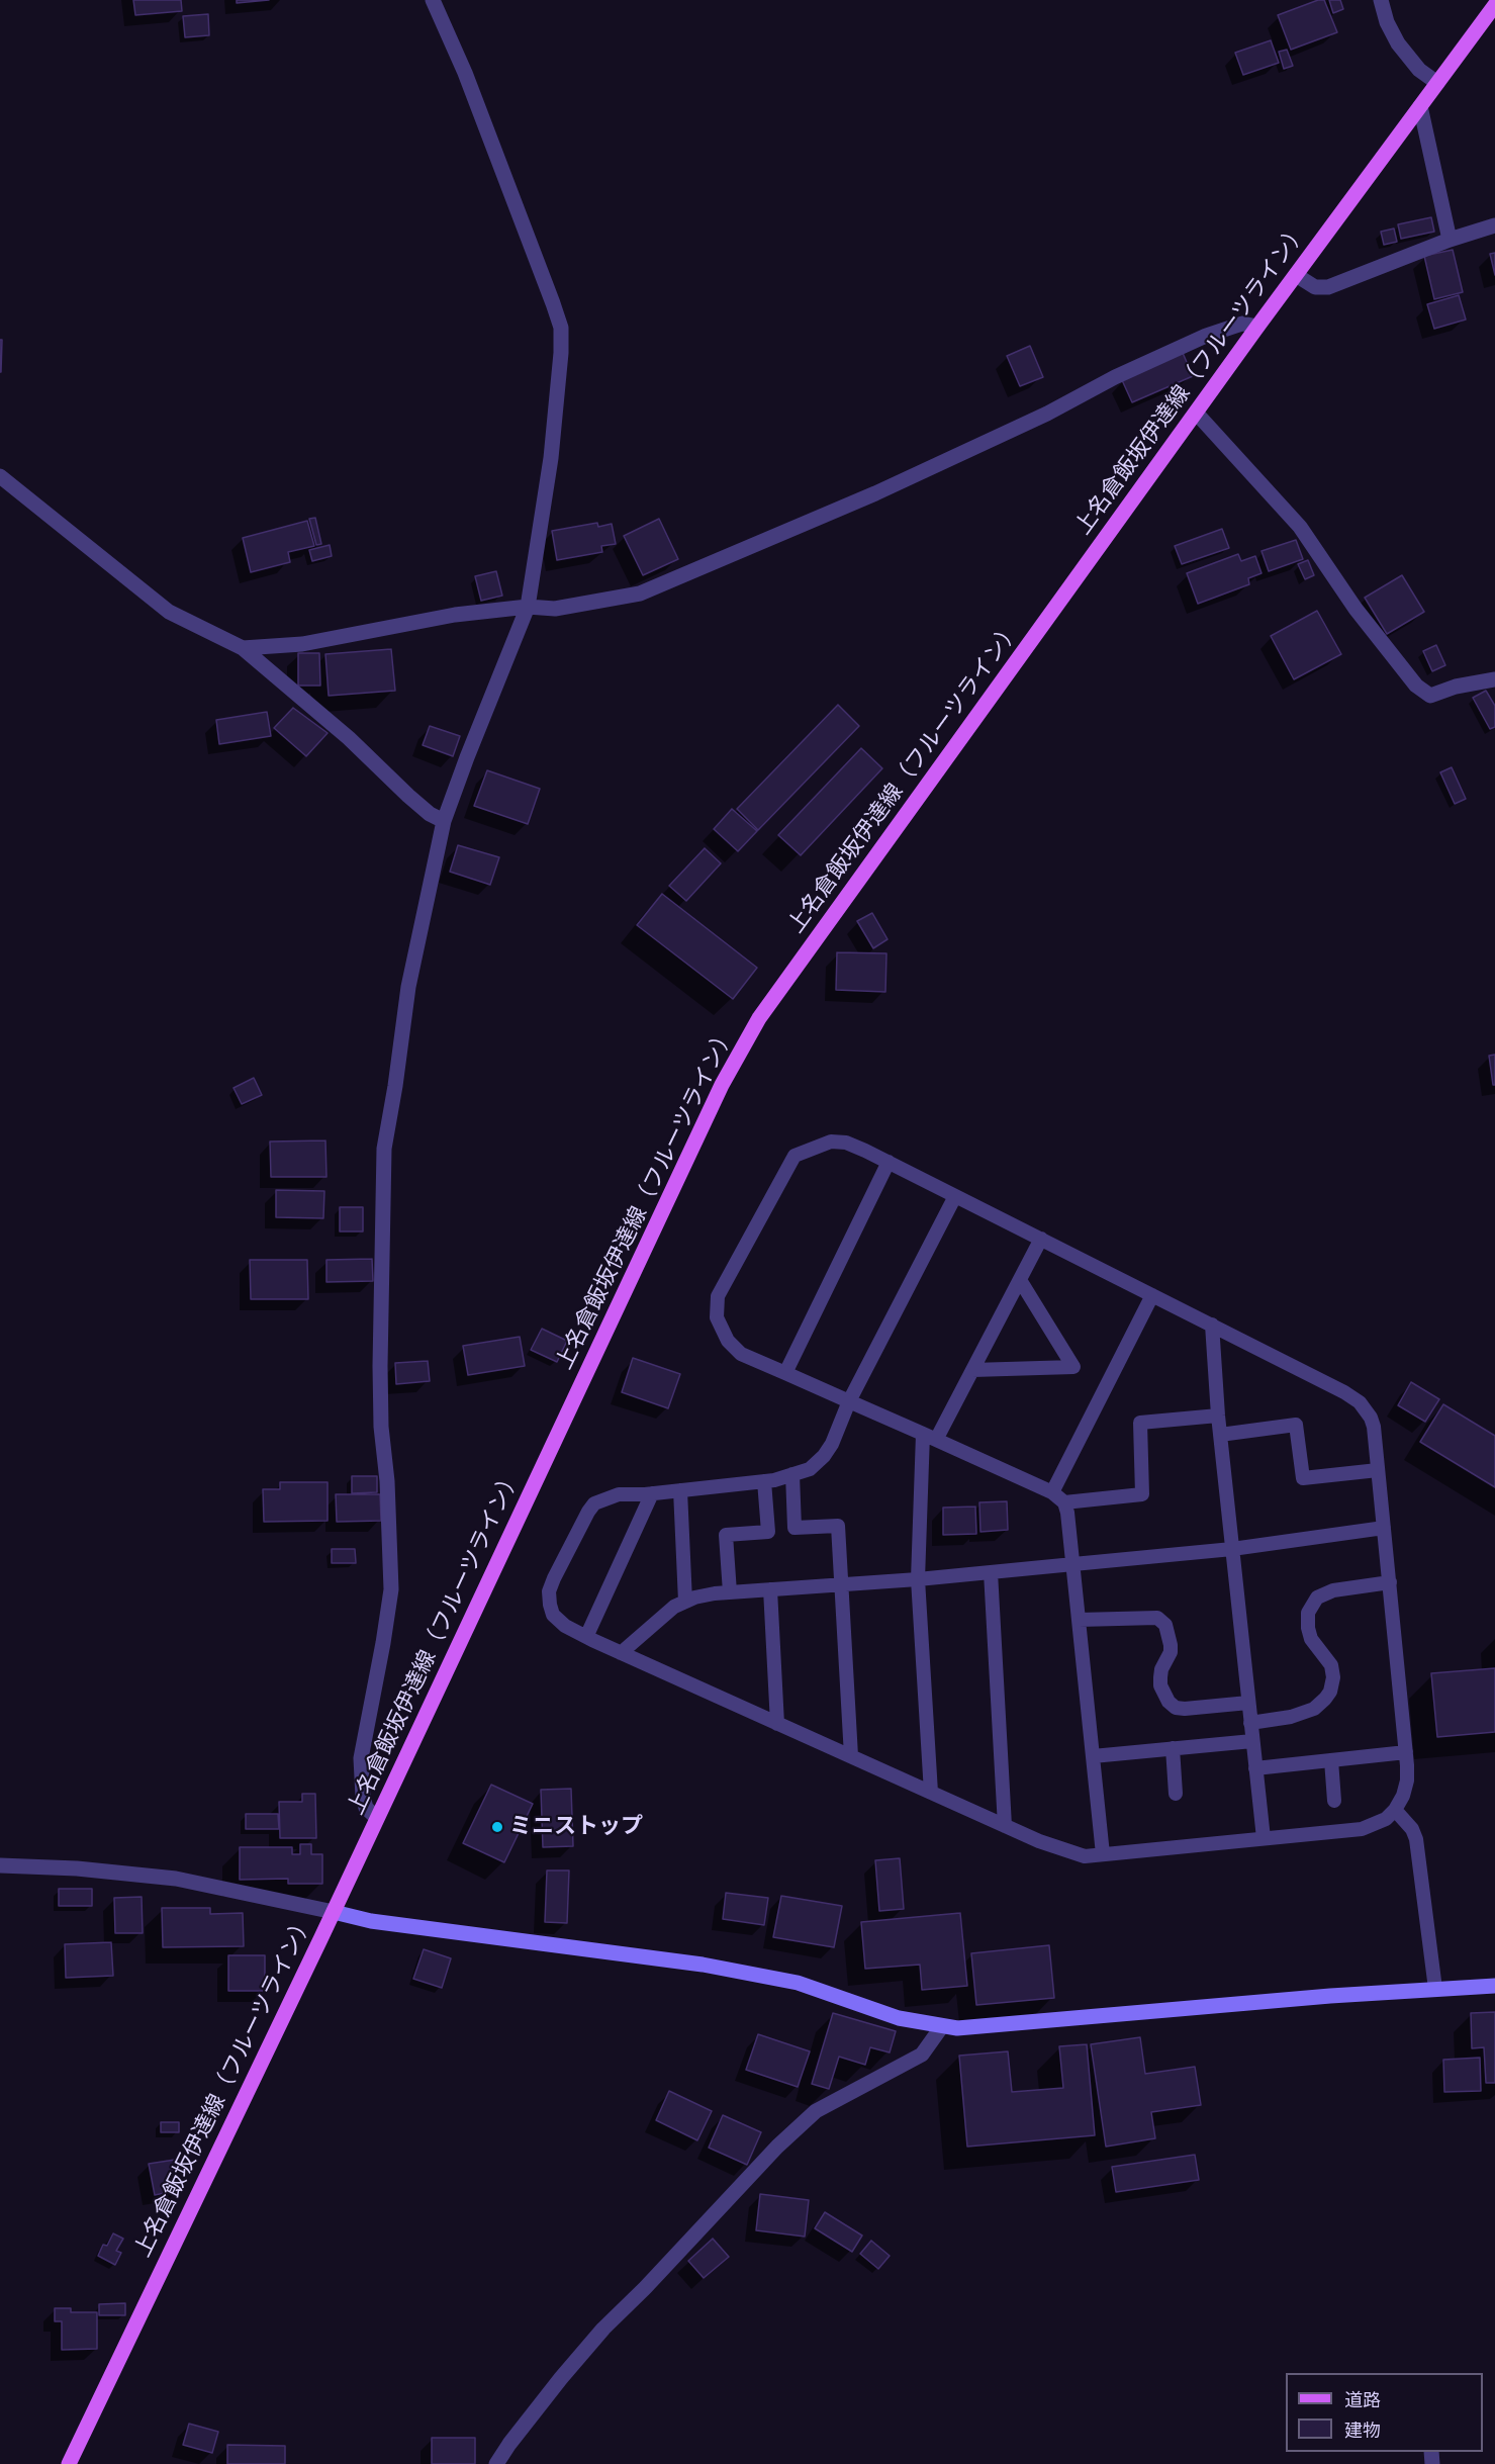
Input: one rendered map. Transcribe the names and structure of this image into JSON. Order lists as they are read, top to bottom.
{
  "streets": {
    "main road": ["上名倉飯坂伊達線（フルーツライン）"]
  },
  "places": ["ミニストップ"],
  "legend": ["道路", "建物"]
}
